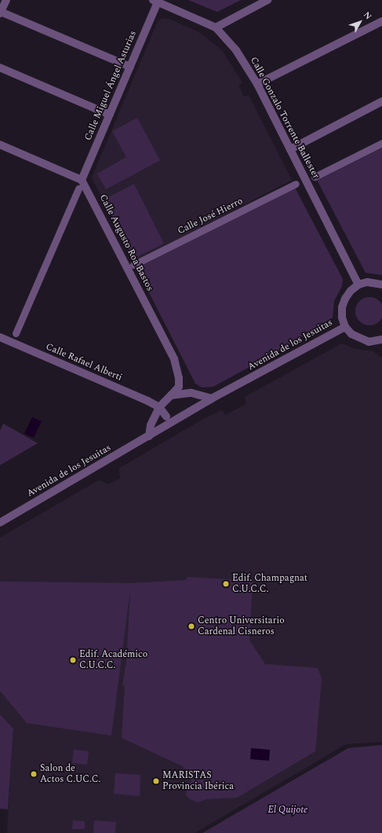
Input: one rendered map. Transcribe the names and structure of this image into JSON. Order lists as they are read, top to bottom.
{
  "streets": {
    "street": [
      "Calle Miguel Ángel Asturias",
      "Calle Gonzalo Torrente Ballester",
      "Calle José Hierro",
      "Calle Augusto Roa Bastos",
      "Avenida de los Jesuitas",
      "Calle Rafael Alberti"
    ]
  },
  "crossings": [
    ["Calle Miguel Ángel Asturias", "Calle Gonzalo Torrente Ballester"],
    ["Calle Miguel Ángel Asturias", "Calle Augusto Roa Bastos"]
  ],
  "parks": ["El Quijote"],
  "places": [
    "Edif. Champagnat C.U.C.C.",
    "Centro Universitario Cardenal Cisneros",
    "Edif. Académico C.U.C.C.",
    "Salon de Actos C.UC.C.",
    "MARISTAS Provincia Ibérica"
  ],
  "north": "top right"
}
